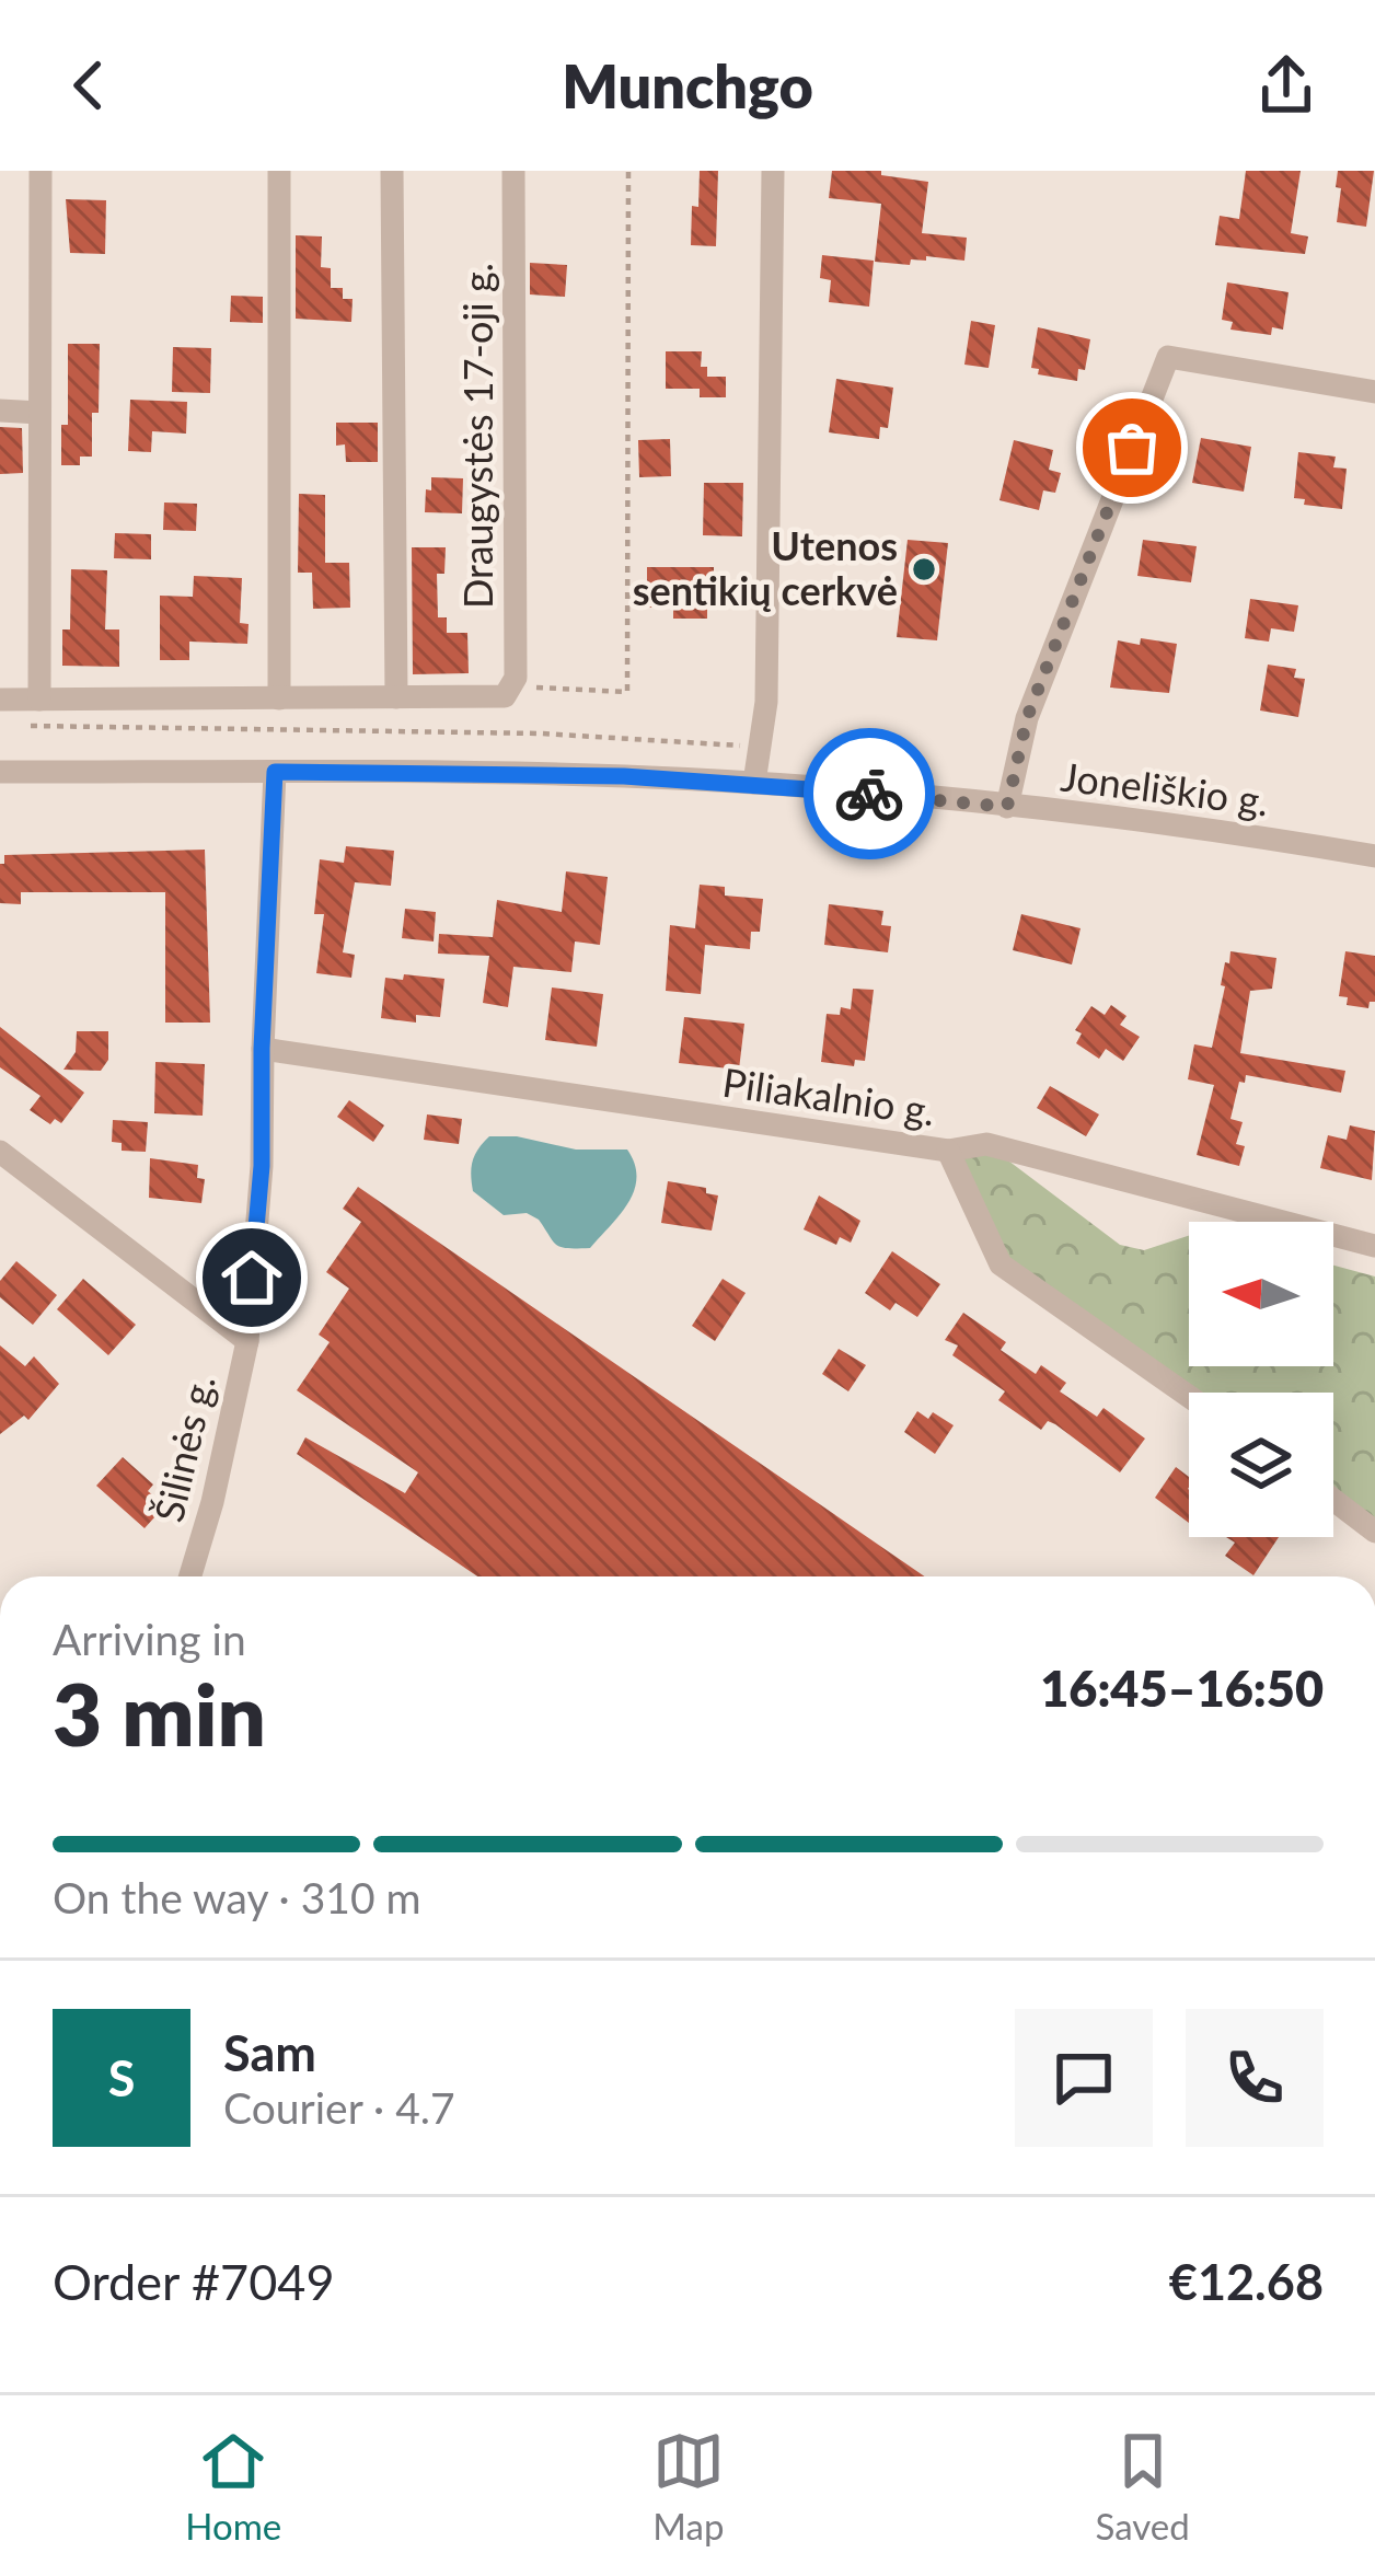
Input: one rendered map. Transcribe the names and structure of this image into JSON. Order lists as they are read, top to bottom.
{
  "streets": {
    "street": [
      "Draugystės 17-oji g.",
      "Joneliškio g.",
      "Piliakalnio g.",
      "Šilinės g."
    ]
  },
  "crossings": [
    ["Joneliškio g.", "Šilinės g."],
    ["Piliakalnio g.", "Šilinės g."]
  ],
  "places": ["Utenos sentikių cerkvė"],
  "north": "left",
  "page": {
    "header": "Munchgo",
    "heading": ["3 min", "Arriving in", "16:45–16:50"],
    "panel": [
      "Sam",
      "Courier · 4.7",
      "Order #7049",
      "€12.68"
    ],
    "bar": "On the way · 310 m",
    "round": "S",
    "tabs": ["Home", "Map", "Saved"]
  }
}
